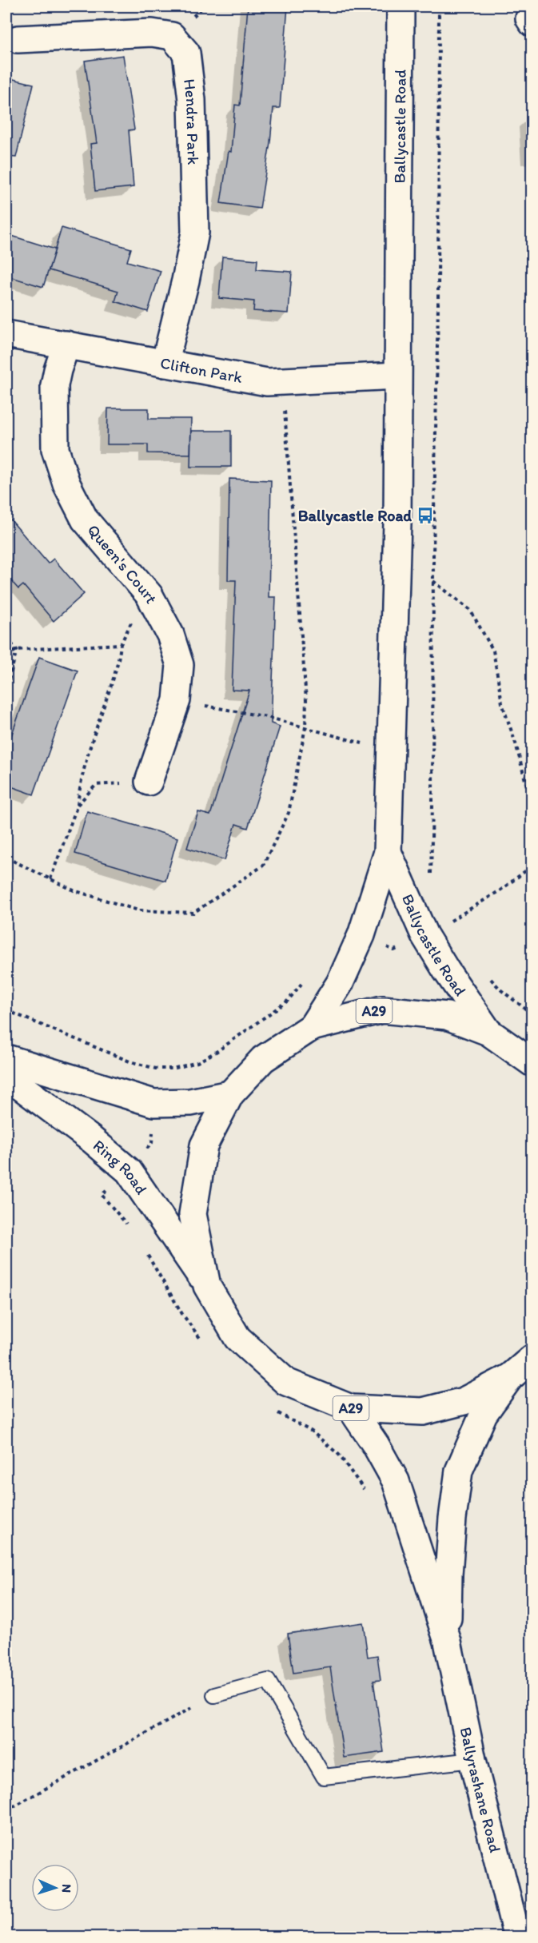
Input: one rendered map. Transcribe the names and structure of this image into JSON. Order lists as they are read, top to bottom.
{
  "streets": {
    "main road": [
      "Hendra Park",
      "Ballycastle Road",
      "Clifton Park",
      "Queen's Court",
      "A29",
      "Ring Road",
      "Ballyrashane Road"
    ]
  },
  "crossings": [
    ["Hendra Park", "Clifton Park"],
    ["Ballycastle Road", "Clifton Park"],
    ["Ballycastle Road", "A29"],
    ["Clifton Park", "Queen's Court"],
    ["A29", "Ring Road"],
    ["A29", "Ballyrashane Road"]
  ],
  "places": {
    "bus stop": ["Ballycastle Road"]
  },
  "north": "right"
}
